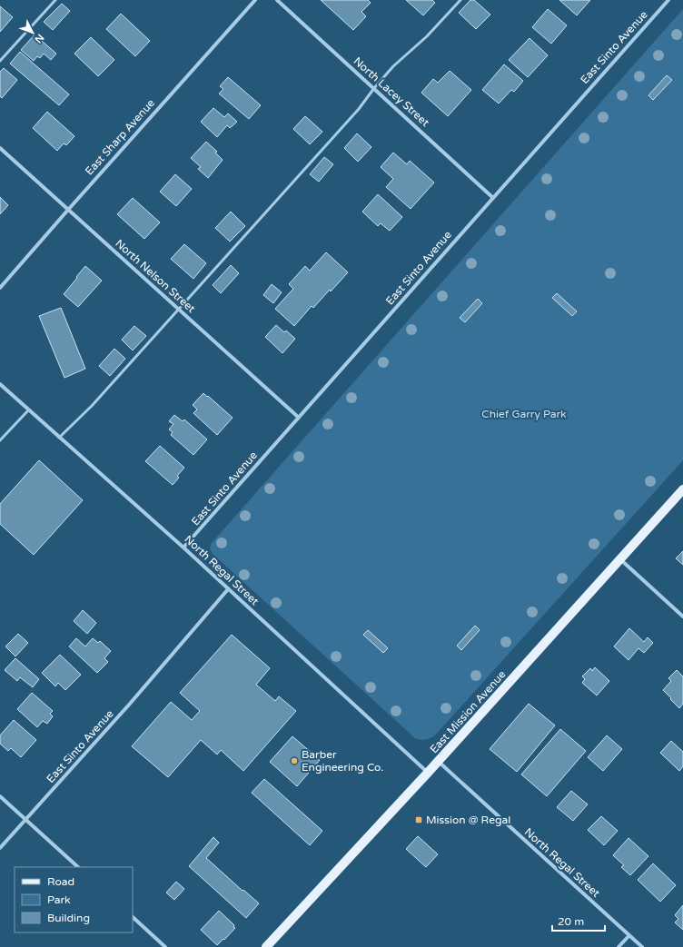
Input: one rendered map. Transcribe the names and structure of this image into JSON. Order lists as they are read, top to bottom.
{
  "streets": {
    "main road": ["East Mission Avenue"],
    "street": [
      "East Sinto Avenue",
      "North Lacey Street",
      "East Sharp Avenue",
      "North Nelson Street",
      "North Regal Street"
    ]
  },
  "crossings": [
    ["East Sinto Avenue", "North Lacey Street"],
    ["East Sinto Avenue", "North Nelson Street"],
    ["East Sinto Avenue", "North Regal Street"],
    ["East Sharp Avenue", "North Nelson Street"],
    ["North Regal Street", "East Mission Avenue"]
  ],
  "parks": ["Chief Garry Park"],
  "places": {
    "other": ["Barber Engineering Co."],
    "transit": ["Mission @ Regal"]
  },
  "legend": ["Road", "Park", "Building"],
  "scale_bar": "20 m",
  "north": "bottom right"
}
